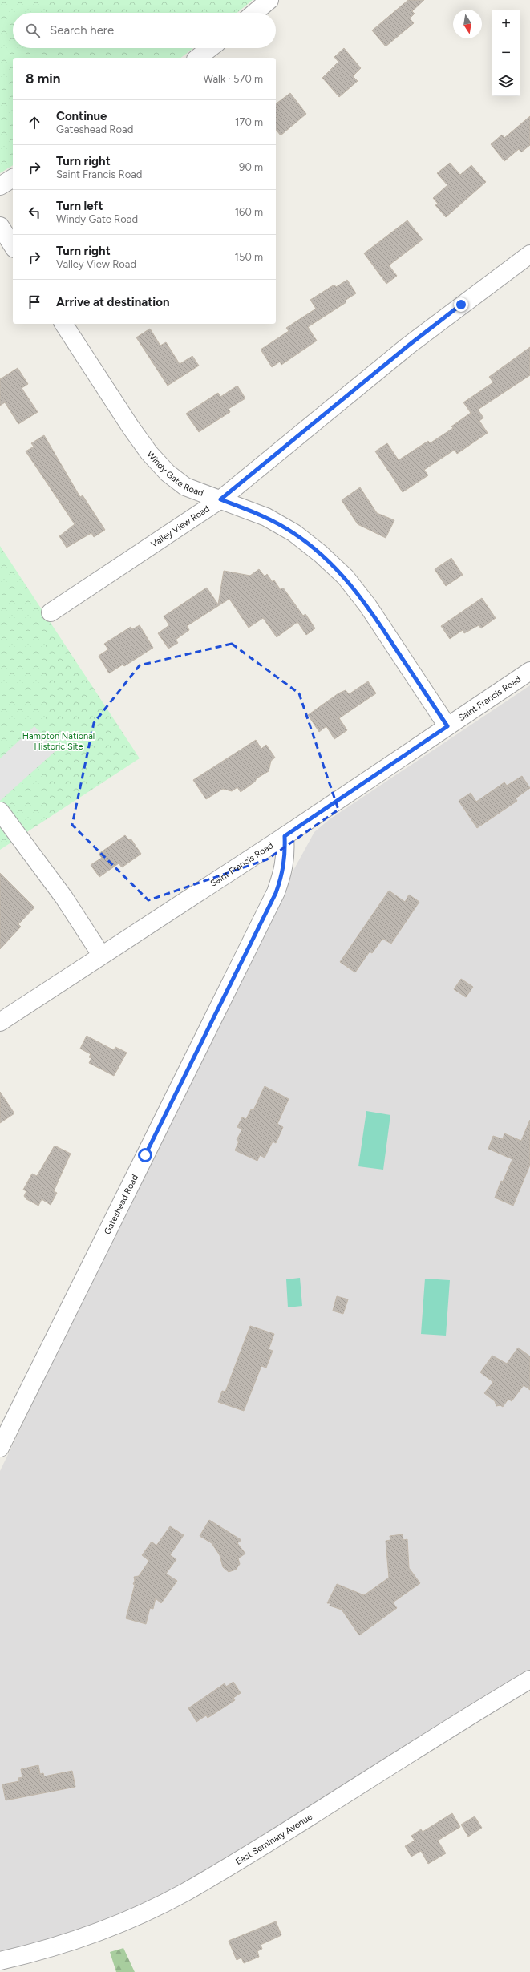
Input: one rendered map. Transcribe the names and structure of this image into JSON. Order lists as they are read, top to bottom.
{
  "streets": {
    "street": [
      "Windy Gate Road",
      "Valley View Road",
      "Saint Francis Road",
      "Gateshead Road",
      "East Seminary Avenue"
    ]
  },
  "crossings": [
    ["Windy Gate Road", "Valley View Road"],
    ["Windy Gate Road", "Saint Francis Road"],
    ["Saint Francis Road", "Gateshead Road"]
  ],
  "parks": ["Hampton National Historic Site"],
  "north": "bottom",
  "page": {
    "map_buttons": ["+", "−"],
    "search": "Search here",
    "heading": ["8 min", "Walk · 570 m"],
    "list": [
      ["Continue", "Gateshead Road", "170 m"],
      ["Turn right", "Saint Francis Road", "90 m"],
      ["Turn left", "Windy Gate Road", "160 m"],
      ["Turn right", "Valley View Road", "150 m"],
      "Arrive at destination"
    ]
  }
}
